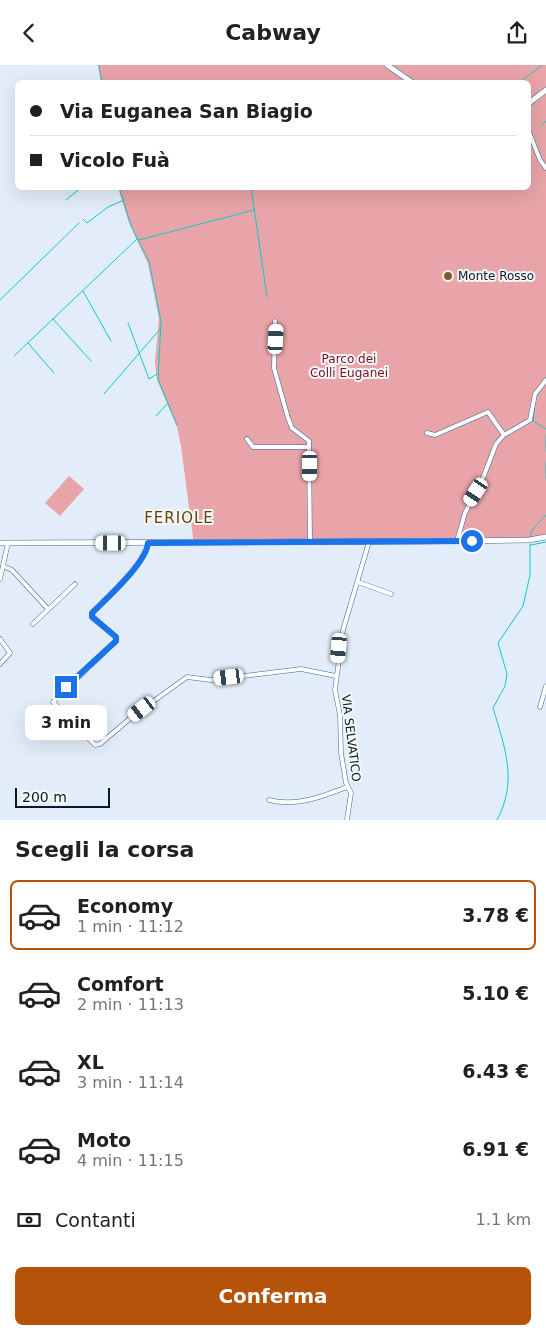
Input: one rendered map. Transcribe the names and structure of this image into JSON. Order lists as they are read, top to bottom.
{
  "streets": {
    "street": ["VIA SELVATICO"]
  },
  "districts": ["FERIOLE"],
  "parks": ["Parco dei Colli Euganei"],
  "places": ["Monte Rosso"],
  "scale_bar": "200 m",
  "page": {
    "header": "Cabway",
    "banner": ["Via Euganea San Biagio", "Vicolo Fuà"],
    "bubble": "3 min",
    "scale": "200 m",
    "heading": "Scegli la corsa",
    "list": [
      {
        "name": "Economy",
        "note": "1 min · 11:12",
        "value": "3.78 €"
      },
      {
        "name": "Comfort",
        "note": "2 min · 11:13",
        "value": "5.10 €"
      },
      {
        "name": "XL",
        "note": "3 min · 11:14",
        "value": "6.43 €"
      },
      {
        "name": "Moto",
        "note": "4 min · 11:15",
        "value": "6.91 €"
      }
    ],
    "pay": ["Contanti", "1.1 km"],
    "buttons": "Conferma"
  }
}
